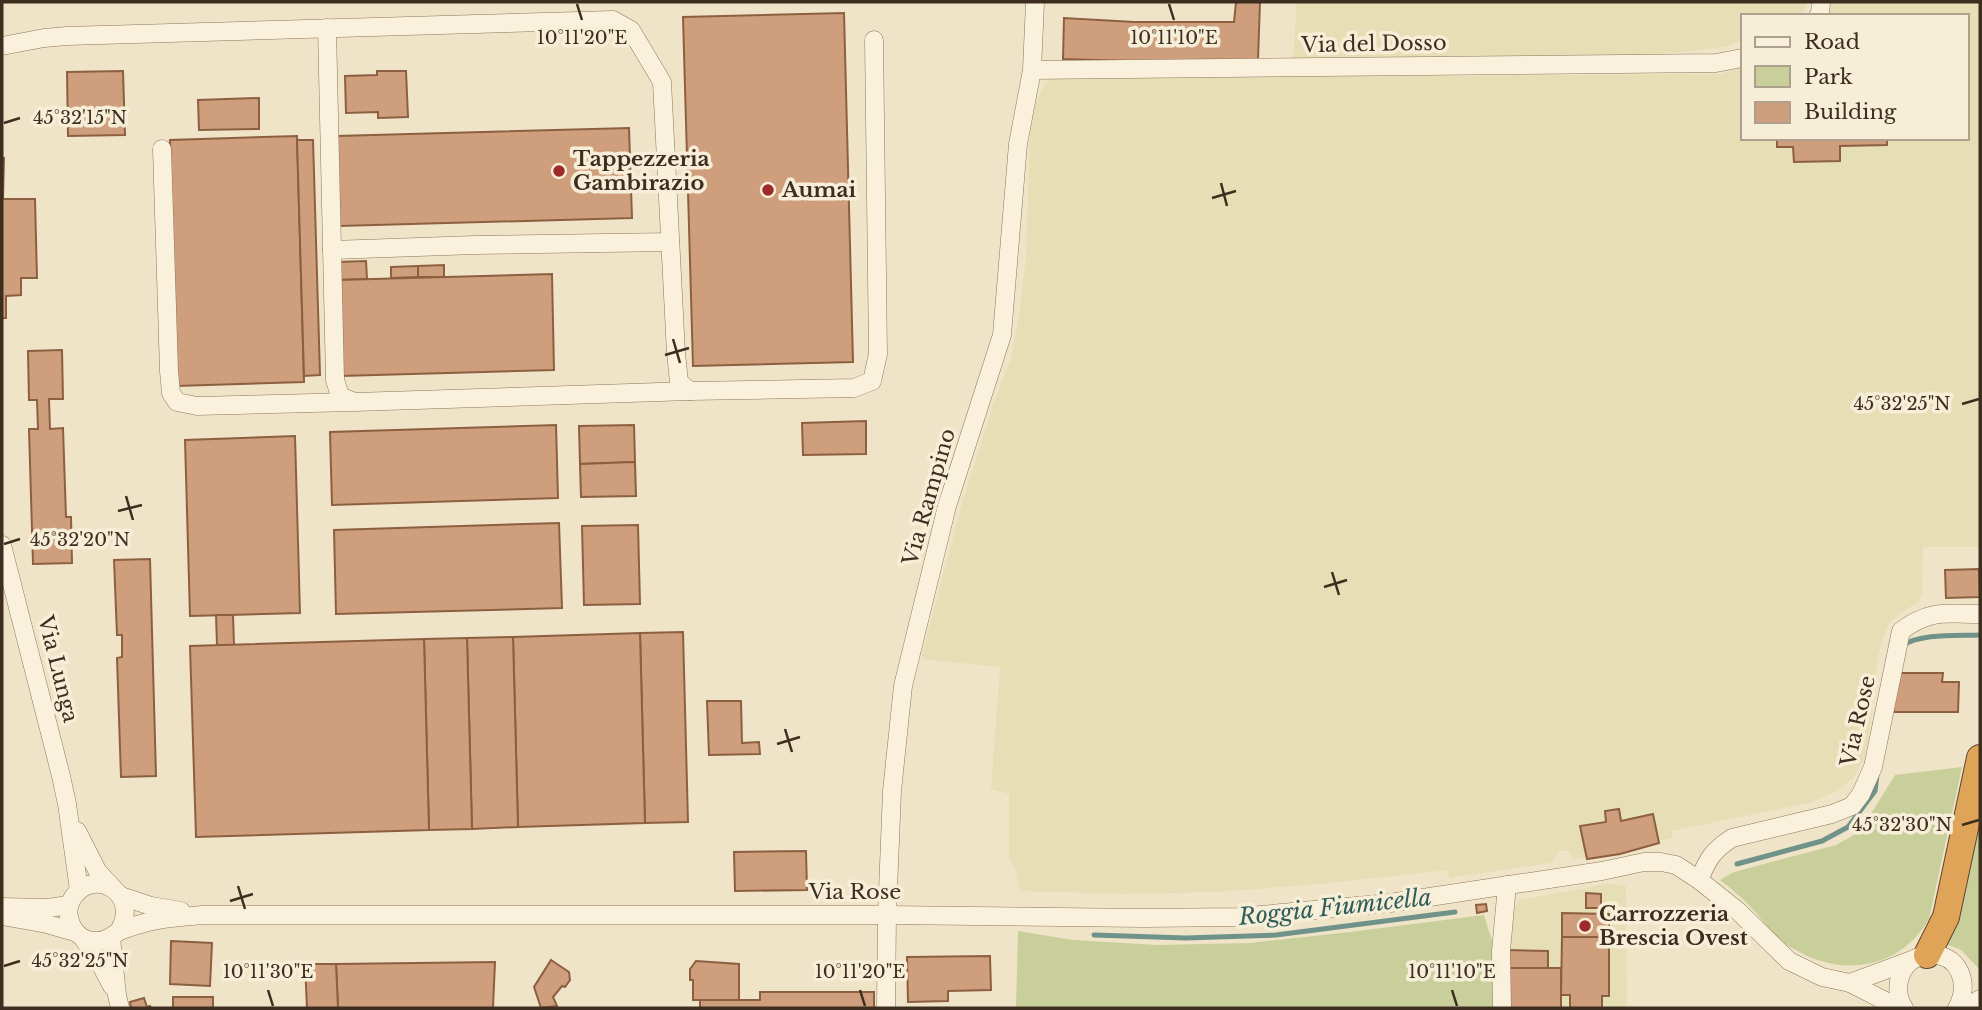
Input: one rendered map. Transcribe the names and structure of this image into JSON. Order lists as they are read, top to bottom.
{
  "streets": {
    "street": [
      "Via del Dosso",
      "Via Rampino",
      "Via Lunga",
      "Via Rose"
    ]
  },
  "crossings": [
    ["Via del Dosso", "Via Rampino"],
    ["Via Rampino", "Via Rose"],
    ["Via Lunga", "Via Rose"]
  ],
  "water": ["Roggia Fiumicella"],
  "places": ["Tappezzeria Gambirazio", "Aumai", "Carrozzeria Brescia Ovest"],
  "legend": ["Road", "Park", "Building"],
  "coordinates": [
    "10°11'20\"E",
    "10°11'10\"E",
    "45°32'15\"N",
    "45°32'25\"N",
    "45°32'20\"N",
    "45°32'30\"N",
    "10°11'30\"E"
  ]
}
